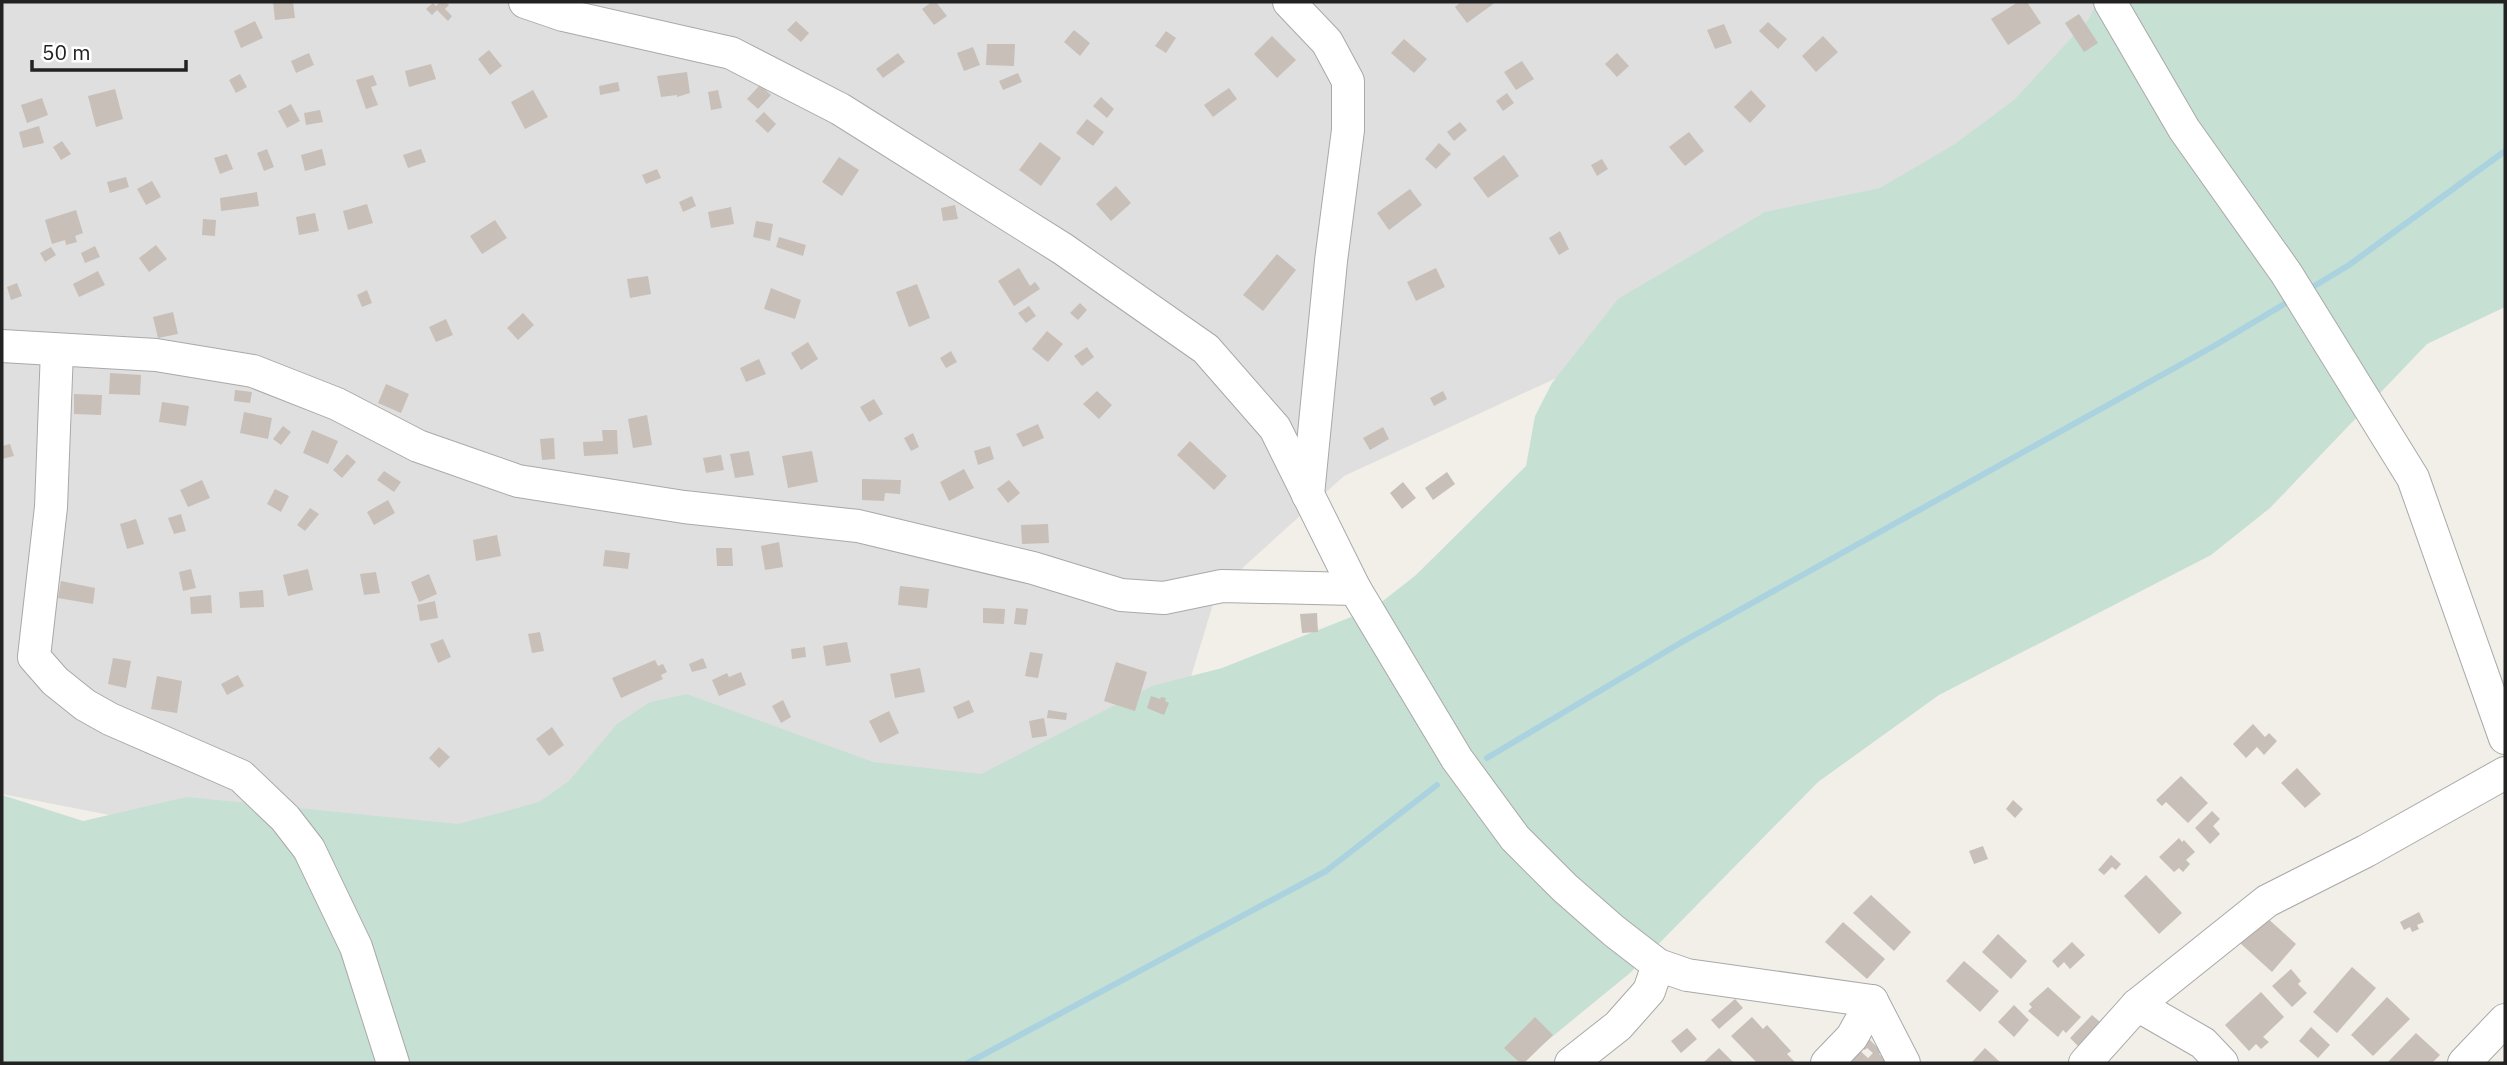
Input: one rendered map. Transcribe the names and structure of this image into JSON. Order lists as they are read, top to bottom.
{
  "scale_bar": "50 m"
}
